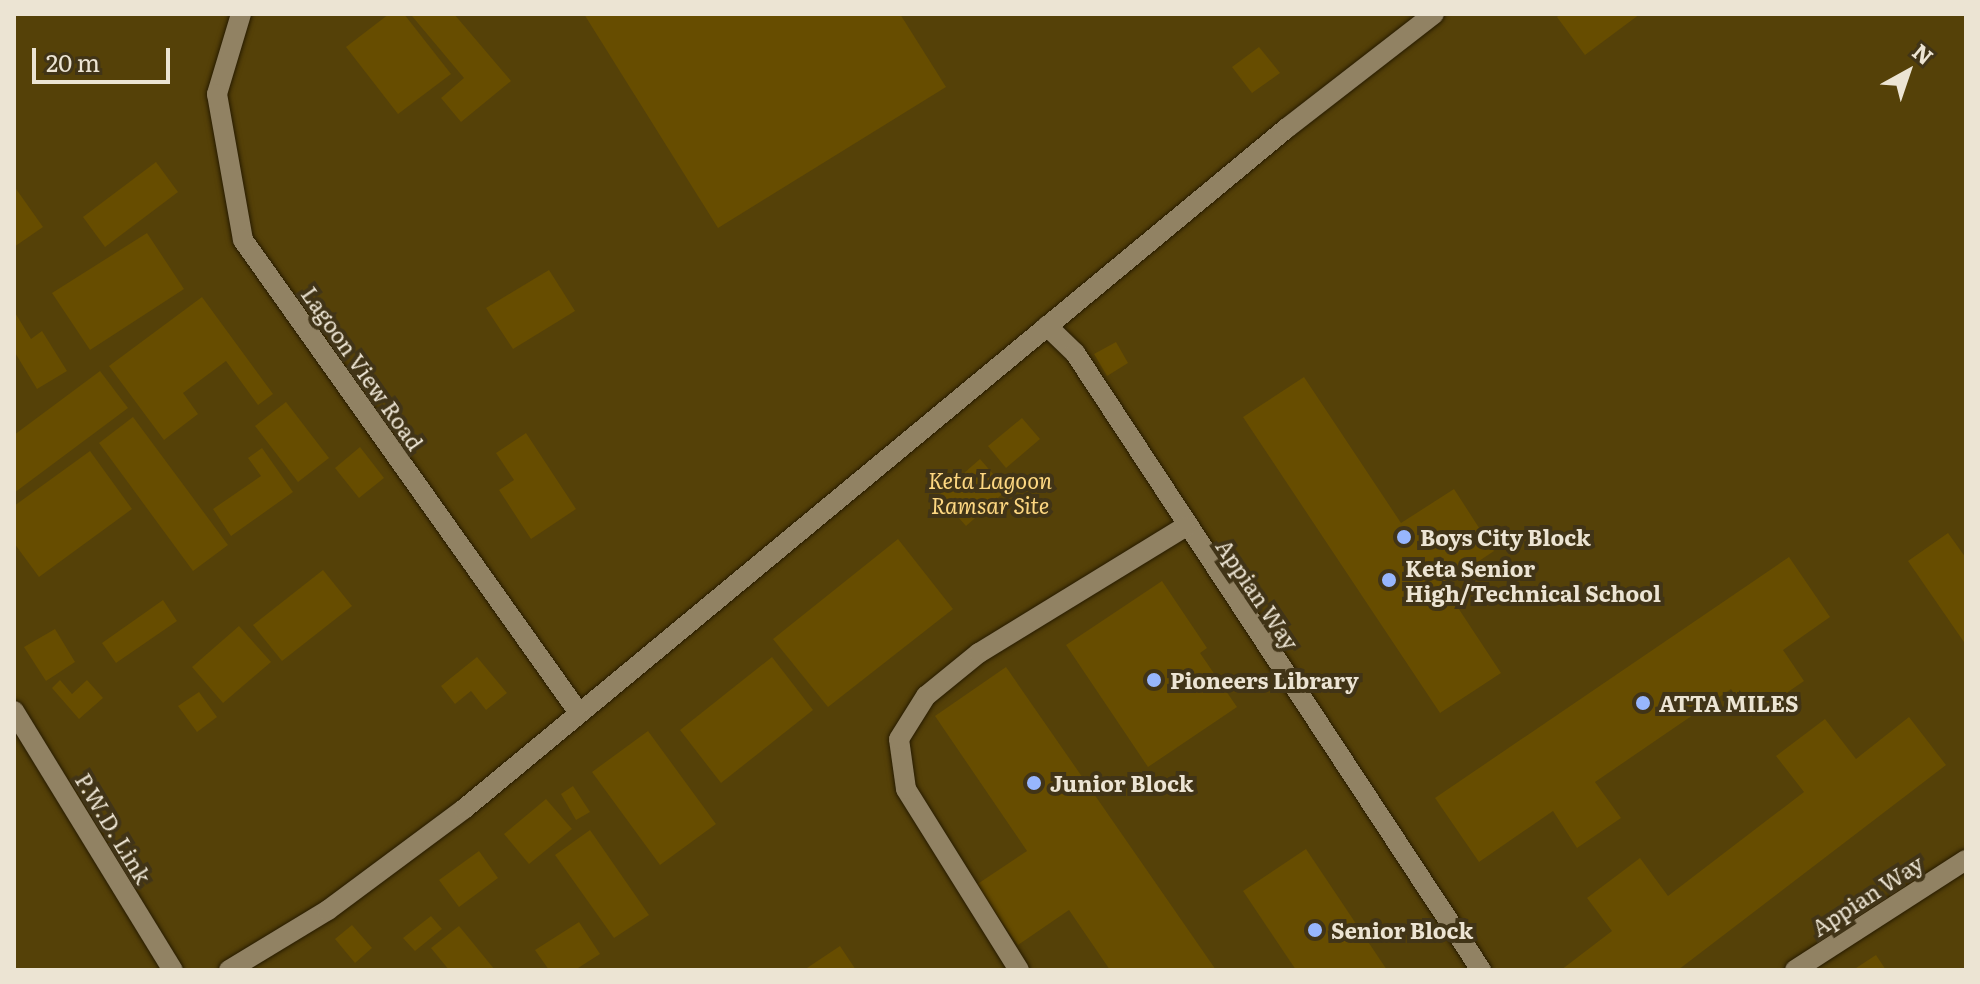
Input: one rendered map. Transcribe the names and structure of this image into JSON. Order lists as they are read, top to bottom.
{
  "streets": {
    "main road": ["Lagoon View Road", "Appian Way", "P.W.D. Link"]
  },
  "parks": ["Keta Lagoon Ramsar Site"],
  "places": [
    "Boys City Block",
    "Keta Senior High/Technical School",
    "Pioneers Library",
    "ATTA MILES",
    "Junior Block",
    "Senior Block"
  ],
  "scale_bar": "20 m",
  "north": "top right"
}
